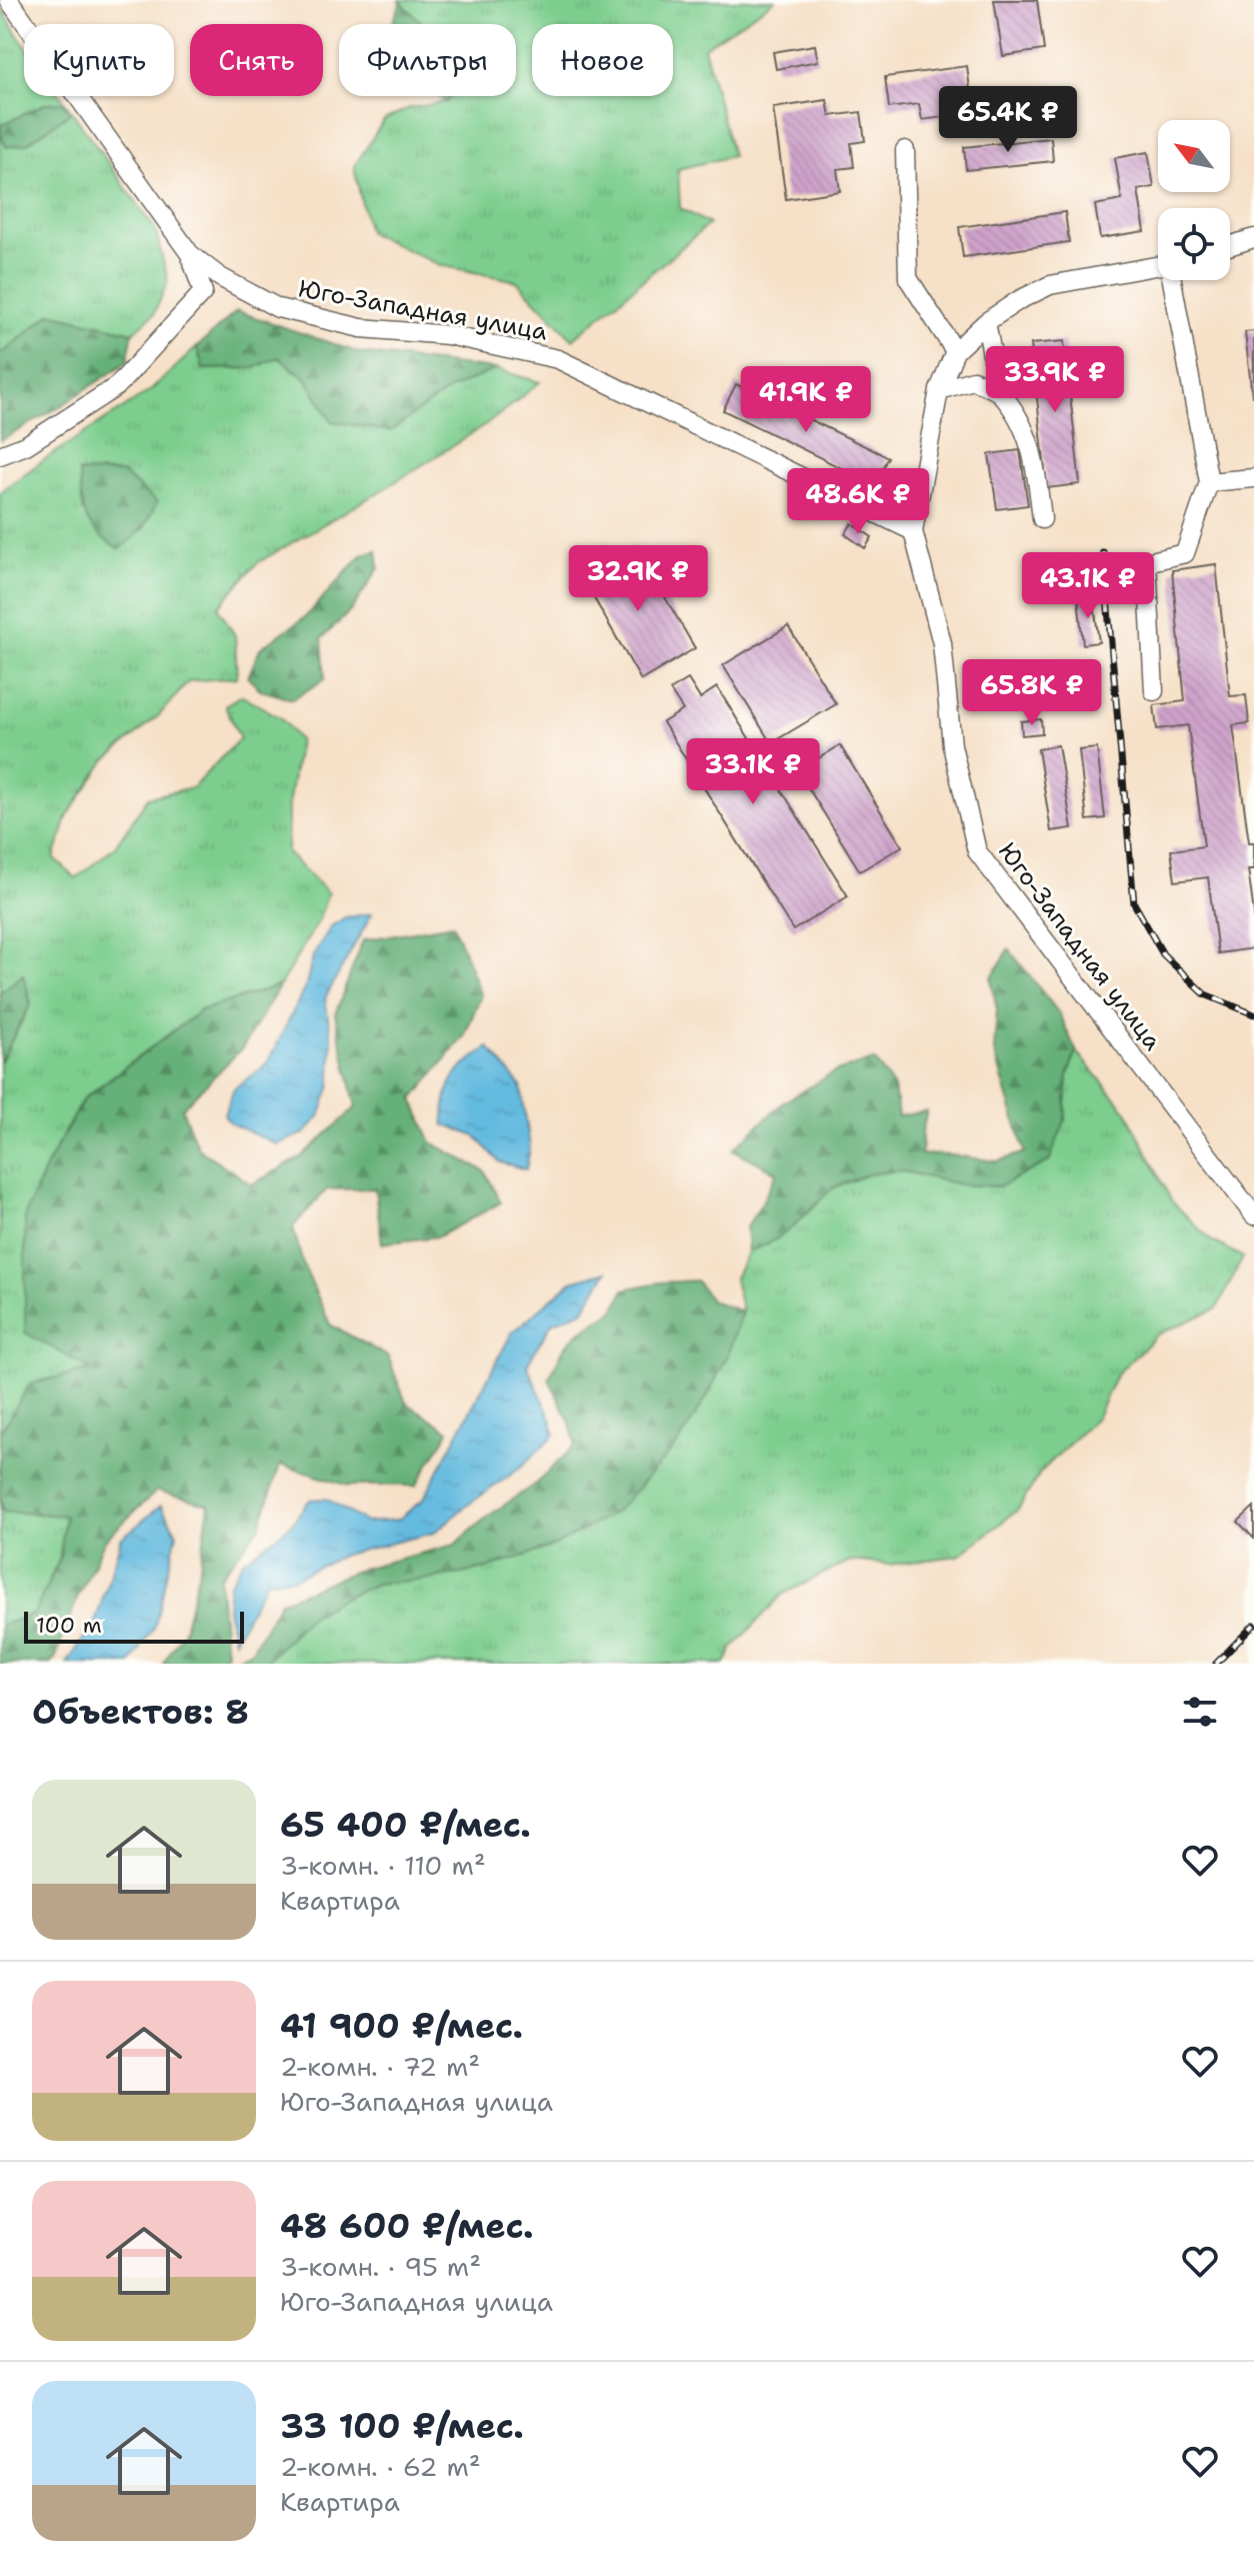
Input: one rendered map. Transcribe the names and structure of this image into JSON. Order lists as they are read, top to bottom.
{
  "streets": {
    "street": ["Юго-Западная улица"]
  },
  "scale_bar": "100 m",
  "north": "top left",
  "page": {
    "chip": [
      "Купить",
      "Снять",
      "Фильтры",
      "Новое"
    ],
    "price": [
      "65.4K ₽",
      "33.9K ₽",
      "41.9K ₽",
      "48.6K ₽",
      "32.9K ₽",
      "43.1K ₽",
      "65.8K ₽",
      "33.1K ₽"
    ],
    "scale": "100 m",
    "heading": "Объектов: 8",
    "list": [
      {
        "name": "65 400 ₽/мес.",
        "note": "3-комн. · 110 m² · Квартира"
      },
      {
        "name": "41 900 ₽/мес.",
        "note": "2-комн. · 72 m² · Юго-Западная улица"
      },
      {
        "name": "48 600 ₽/мес.",
        "note": "3-комн. · 95 m² · Юго-Западная улица"
      },
      {
        "name": "33 100 ₽/мес.",
        "note": "2-комн. · 62 m² · Квартира"
      }
    ]
  }
}
